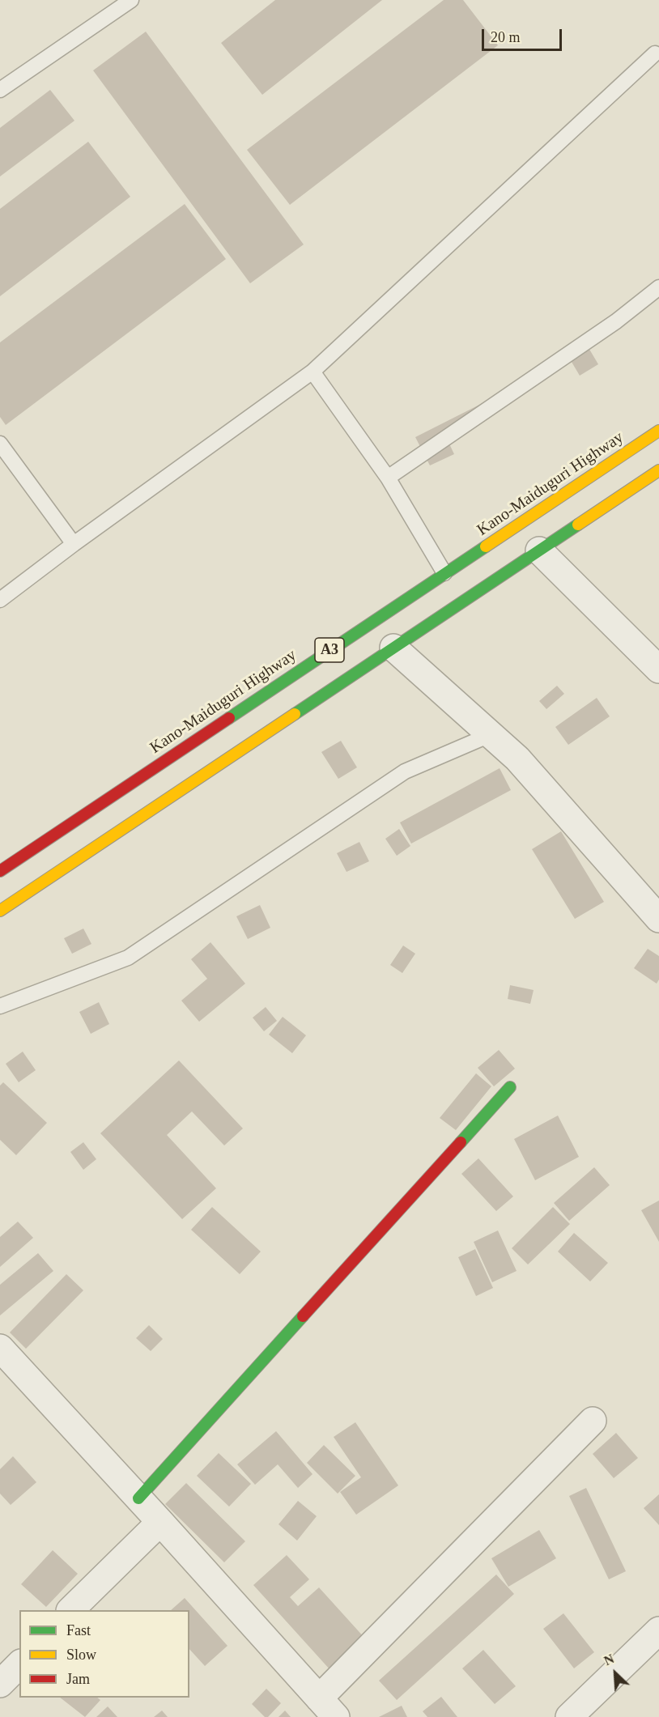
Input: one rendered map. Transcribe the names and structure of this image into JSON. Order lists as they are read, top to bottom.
{
  "streets": {
    "main road": ["Kano-Maiduguri Highway", "A3"]
  },
  "legend": ["Fast", "Slow", "Jam"],
  "scale_bar": "20 m",
  "north": "top left"
}
